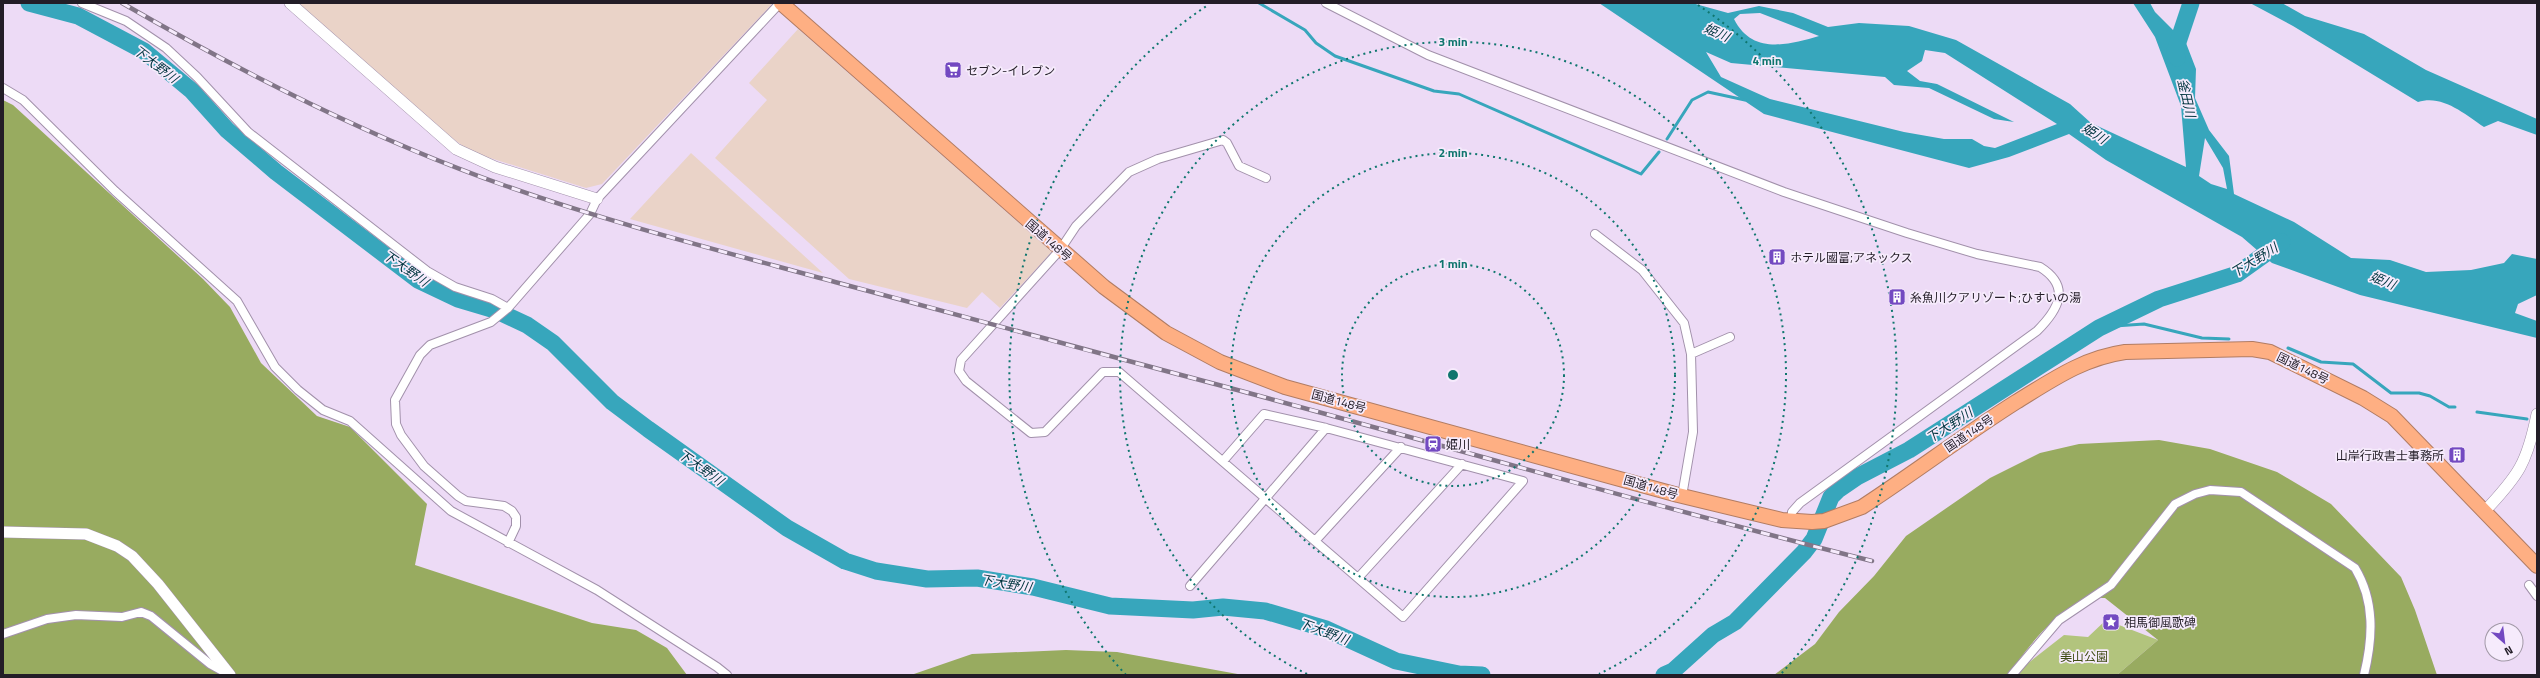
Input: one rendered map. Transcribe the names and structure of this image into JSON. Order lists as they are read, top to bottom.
{
  "streets": {
    "highway": ["国道148号"]
  },
  "water": ["姫川", "下大野川", "釜田川"],
  "parks": ["美山公園"],
  "places": {
    "supermarket": ["セブン-イレブン"],
    "building": ["ホテル國富;アネックス", "糸魚川クアリゾート;ひすいの湯", "山岸行政書士事務所"],
    "station": ["姫川"],
    "place": ["相馬御風歌碑"]
  },
  "north": "bottom right",
  "rings": [
    "3 min",
    "4 min",
    "2 min",
    "1 min"
  ]
}
